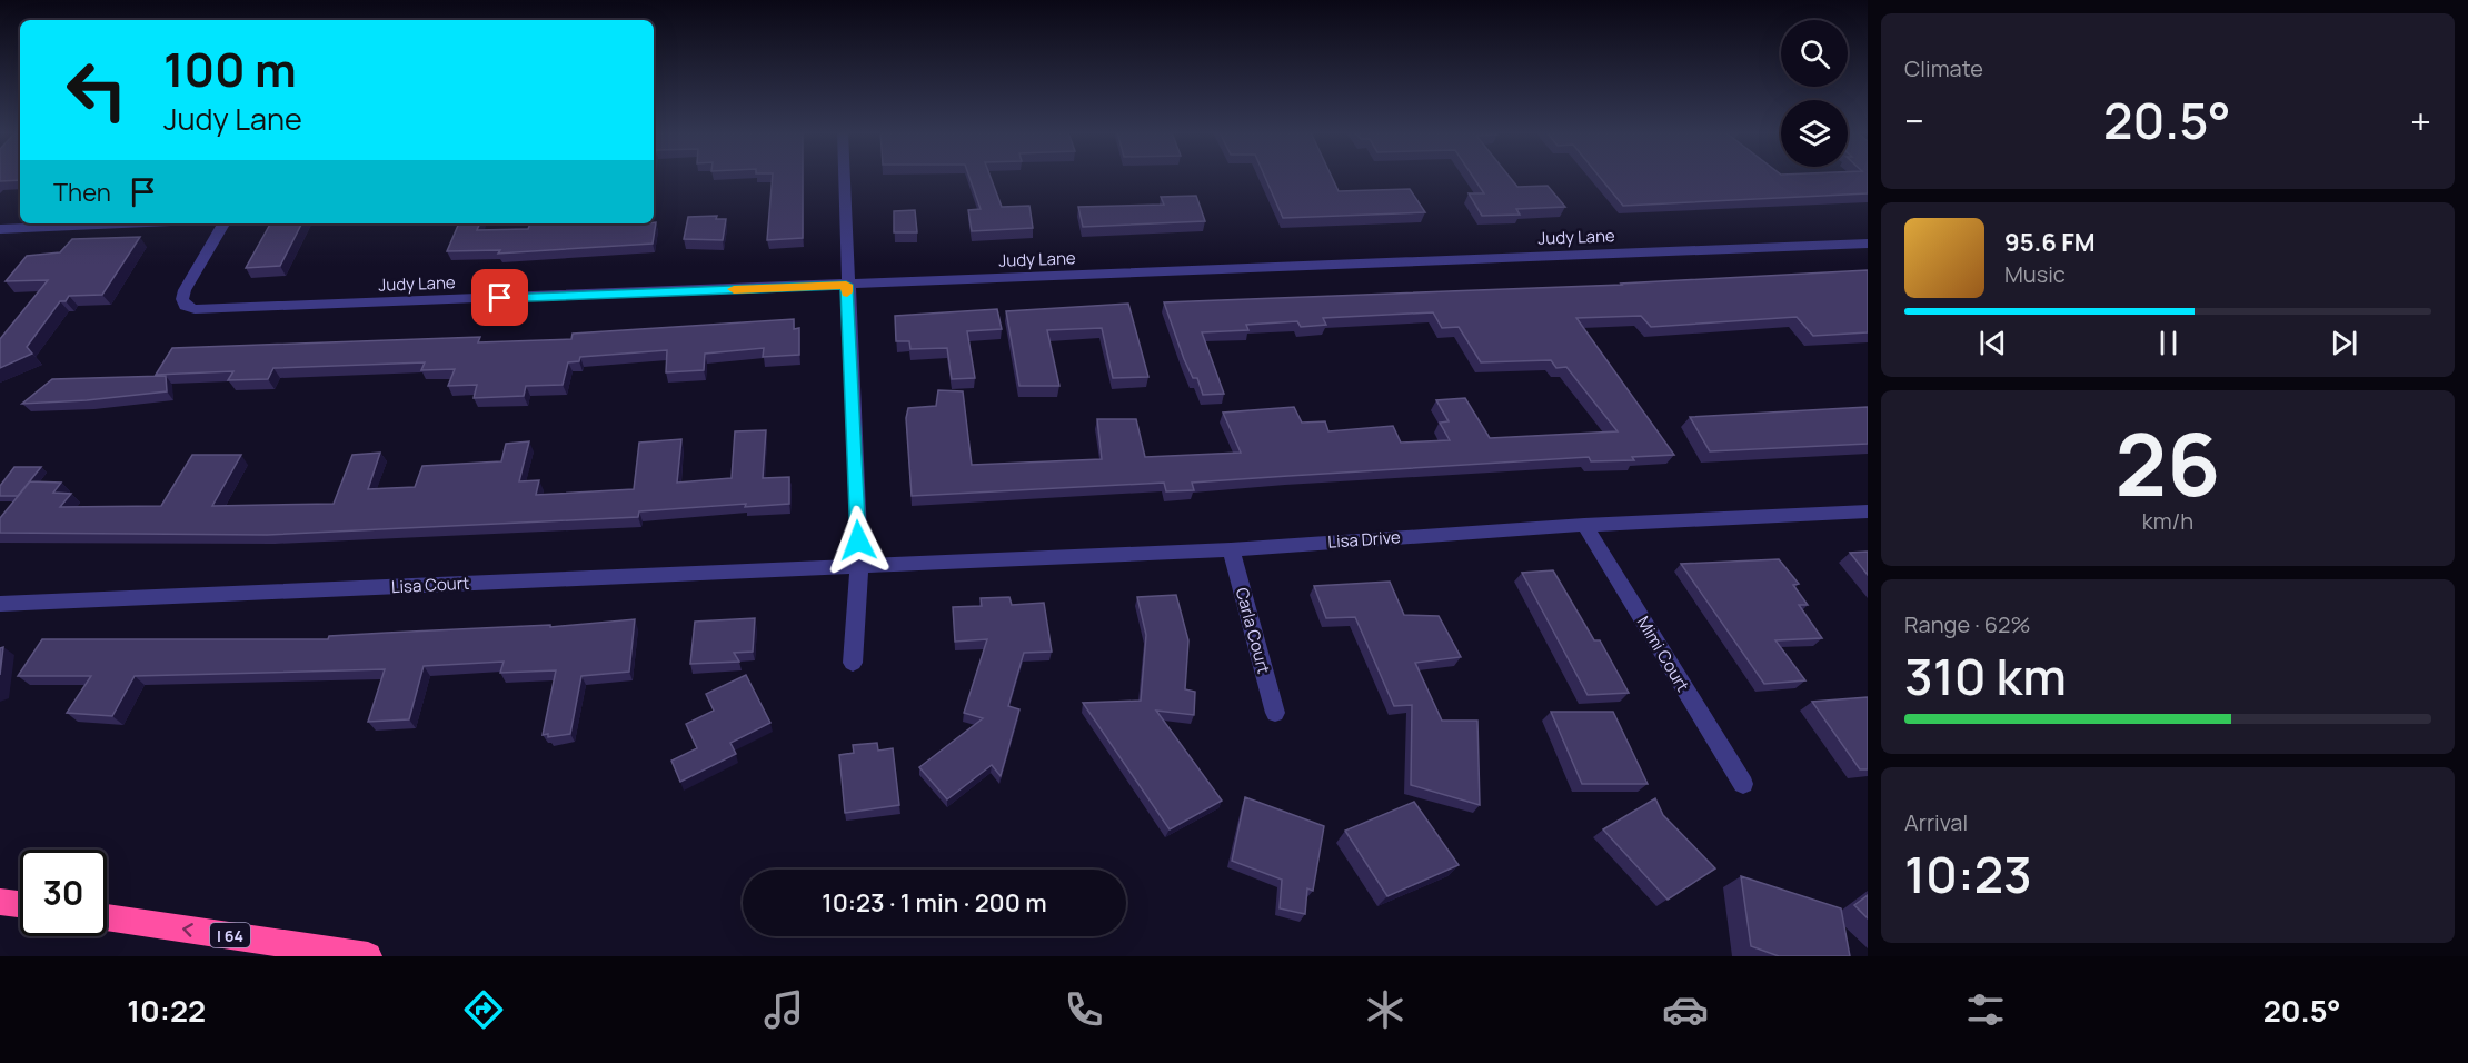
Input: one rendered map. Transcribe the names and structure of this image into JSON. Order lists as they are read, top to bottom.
{
  "streets": {
    "highway": ["I 64"],
    "street": [
      "Judy Lane",
      "Lisa Drive",
      "Lisa Court",
      "Carla Court",
      "Mimi Court"
    ]
  },
  "crossings": [
    ["Lisa Drive", "Lisa Court"],
    ["Lisa Drive", "Carla Court"],
    ["Lisa Drive", "Mimi Court"]
  ],
  "page": {
    "tile": [
      "Climate",
      ["26", "km/h"],
      ["Range · 62%", "310 km"],
      ["Arrival", "10:23"]
    ],
    "turn": ["100 m", "Judy Lane"],
    "heat": ["−", "20.5°", "+"],
    "then": "Then",
    "song": ["95.6 FM", "Music"],
    "limit": "30",
    "trip": "10:23 · 1 min · 200 m",
    "tabs": ["10:22", "20.5°"]
  }
}
